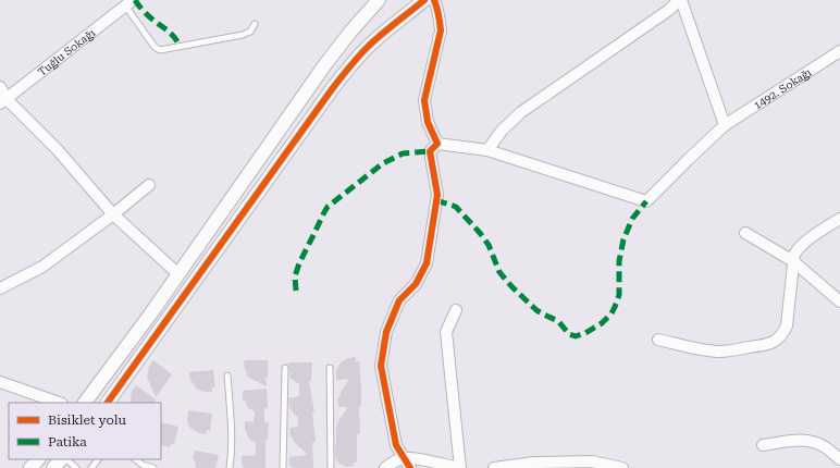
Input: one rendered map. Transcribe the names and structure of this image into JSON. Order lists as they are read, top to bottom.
{
  "streets": {
    "street": ["Tuğlu Sokağı", "1492. Sokağı"]
  },
  "legend": ["Bisiklet yolu", "Patika"]
}
